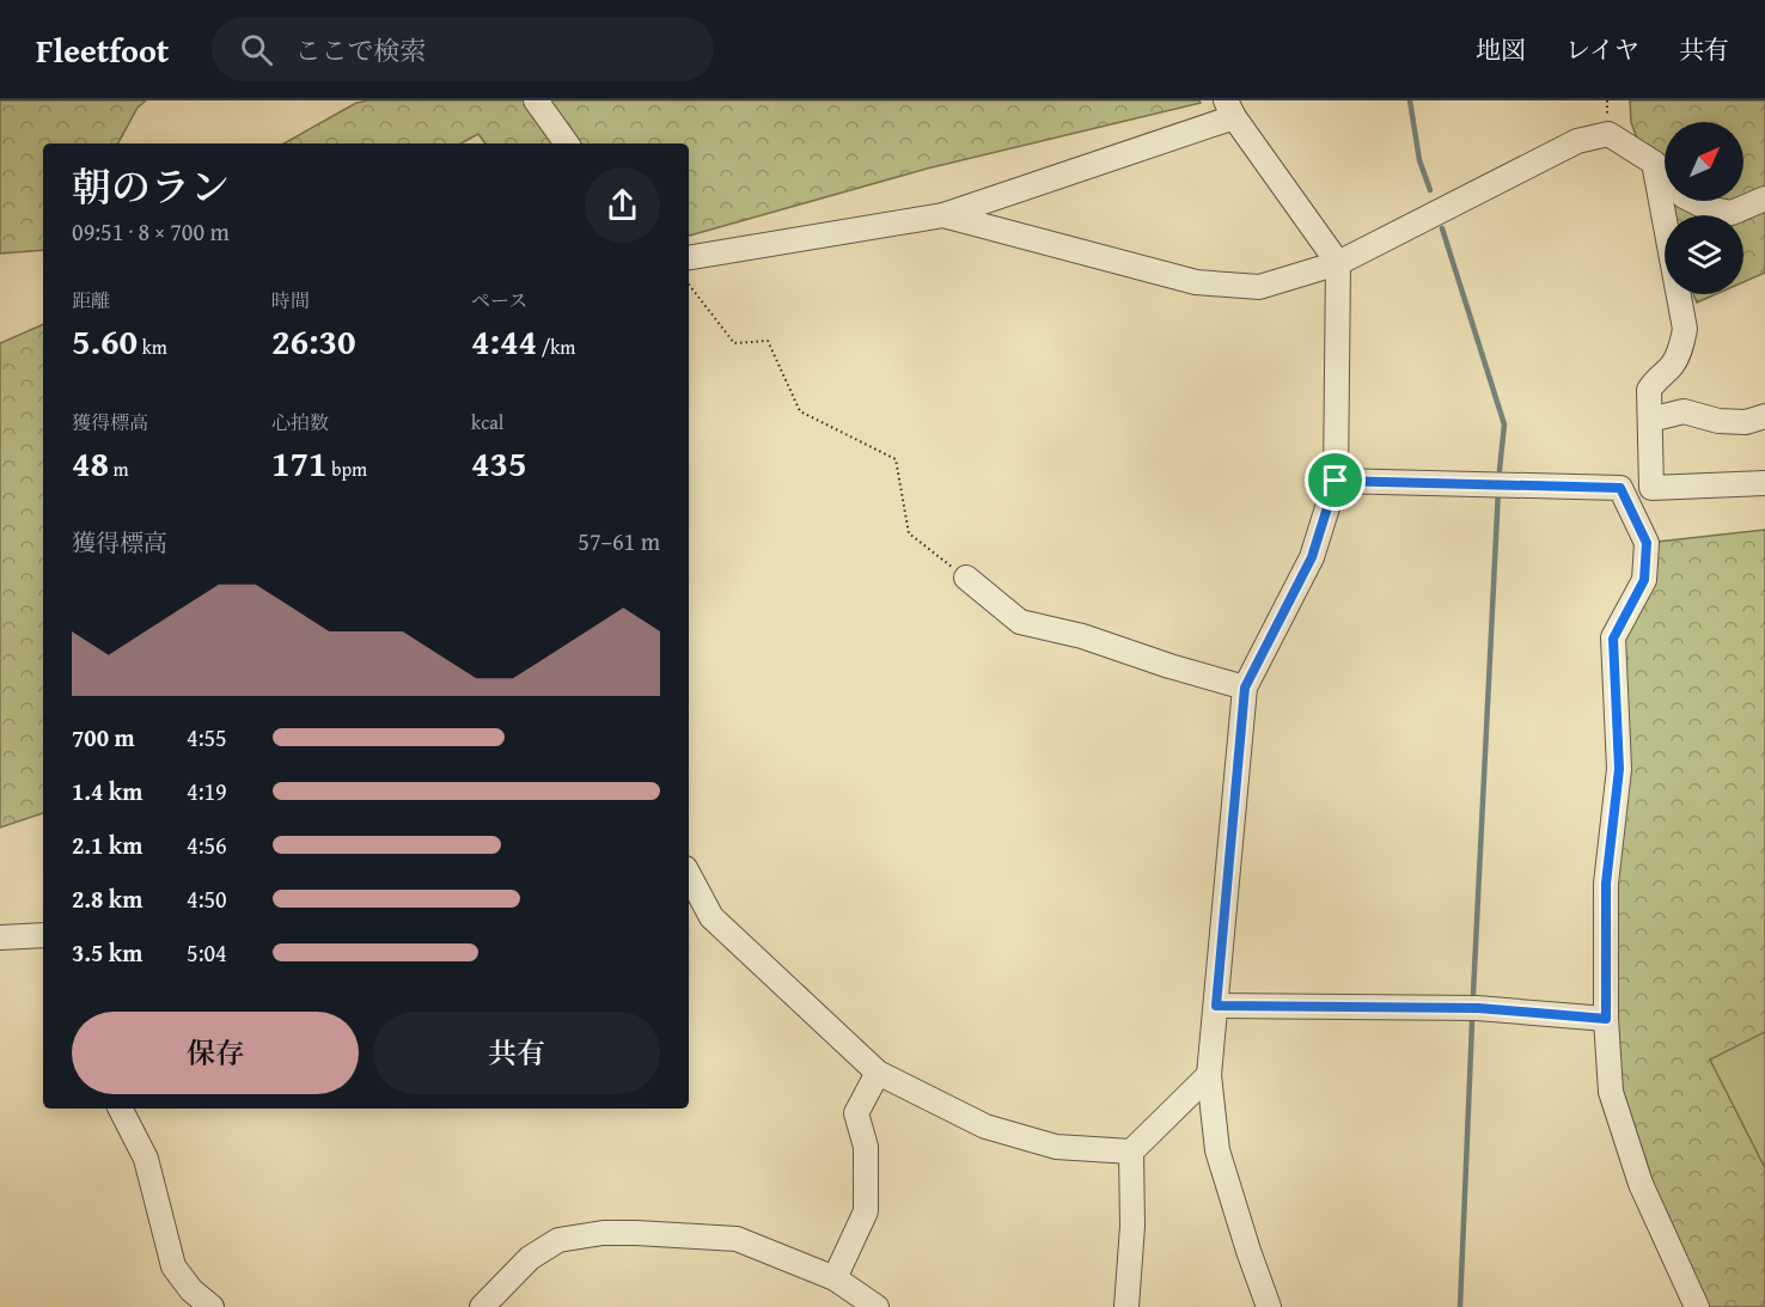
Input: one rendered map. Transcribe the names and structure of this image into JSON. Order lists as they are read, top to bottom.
{
  "north": "top right",
  "page": {
    "header": "Fleetfoot",
    "search": "ここで検索",
    "nav": ["地図", "レイヤ", "共有"],
    "heading": ["朝のラン", "09:51 · 8 × 700 m"],
    "stats": [
      ["距離", "5.60 km"],
      ["時間", "26:30"],
      ["ペース", "4:44 /km"],
      ["獲得標高", "48 m"],
      ["心拍数", "171 bpm"],
      ["kcal", "435"]
    ],
    "chart": ["獲得標高", "57–61 m"],
    "list": [
      {
        "name": "700 m",
        "note": "4:55"
      },
      {
        "name": "1.4 km",
        "note": "4:19"
      },
      {
        "name": "2.1 km",
        "note": "4:56"
      },
      {
        "name": "2.8 km",
        "note": "4:50"
      },
      {
        "name": "3.5 km",
        "note": "5:04"
      }
    ],
    "buttons": ["保存", "共有"]
  }
}
